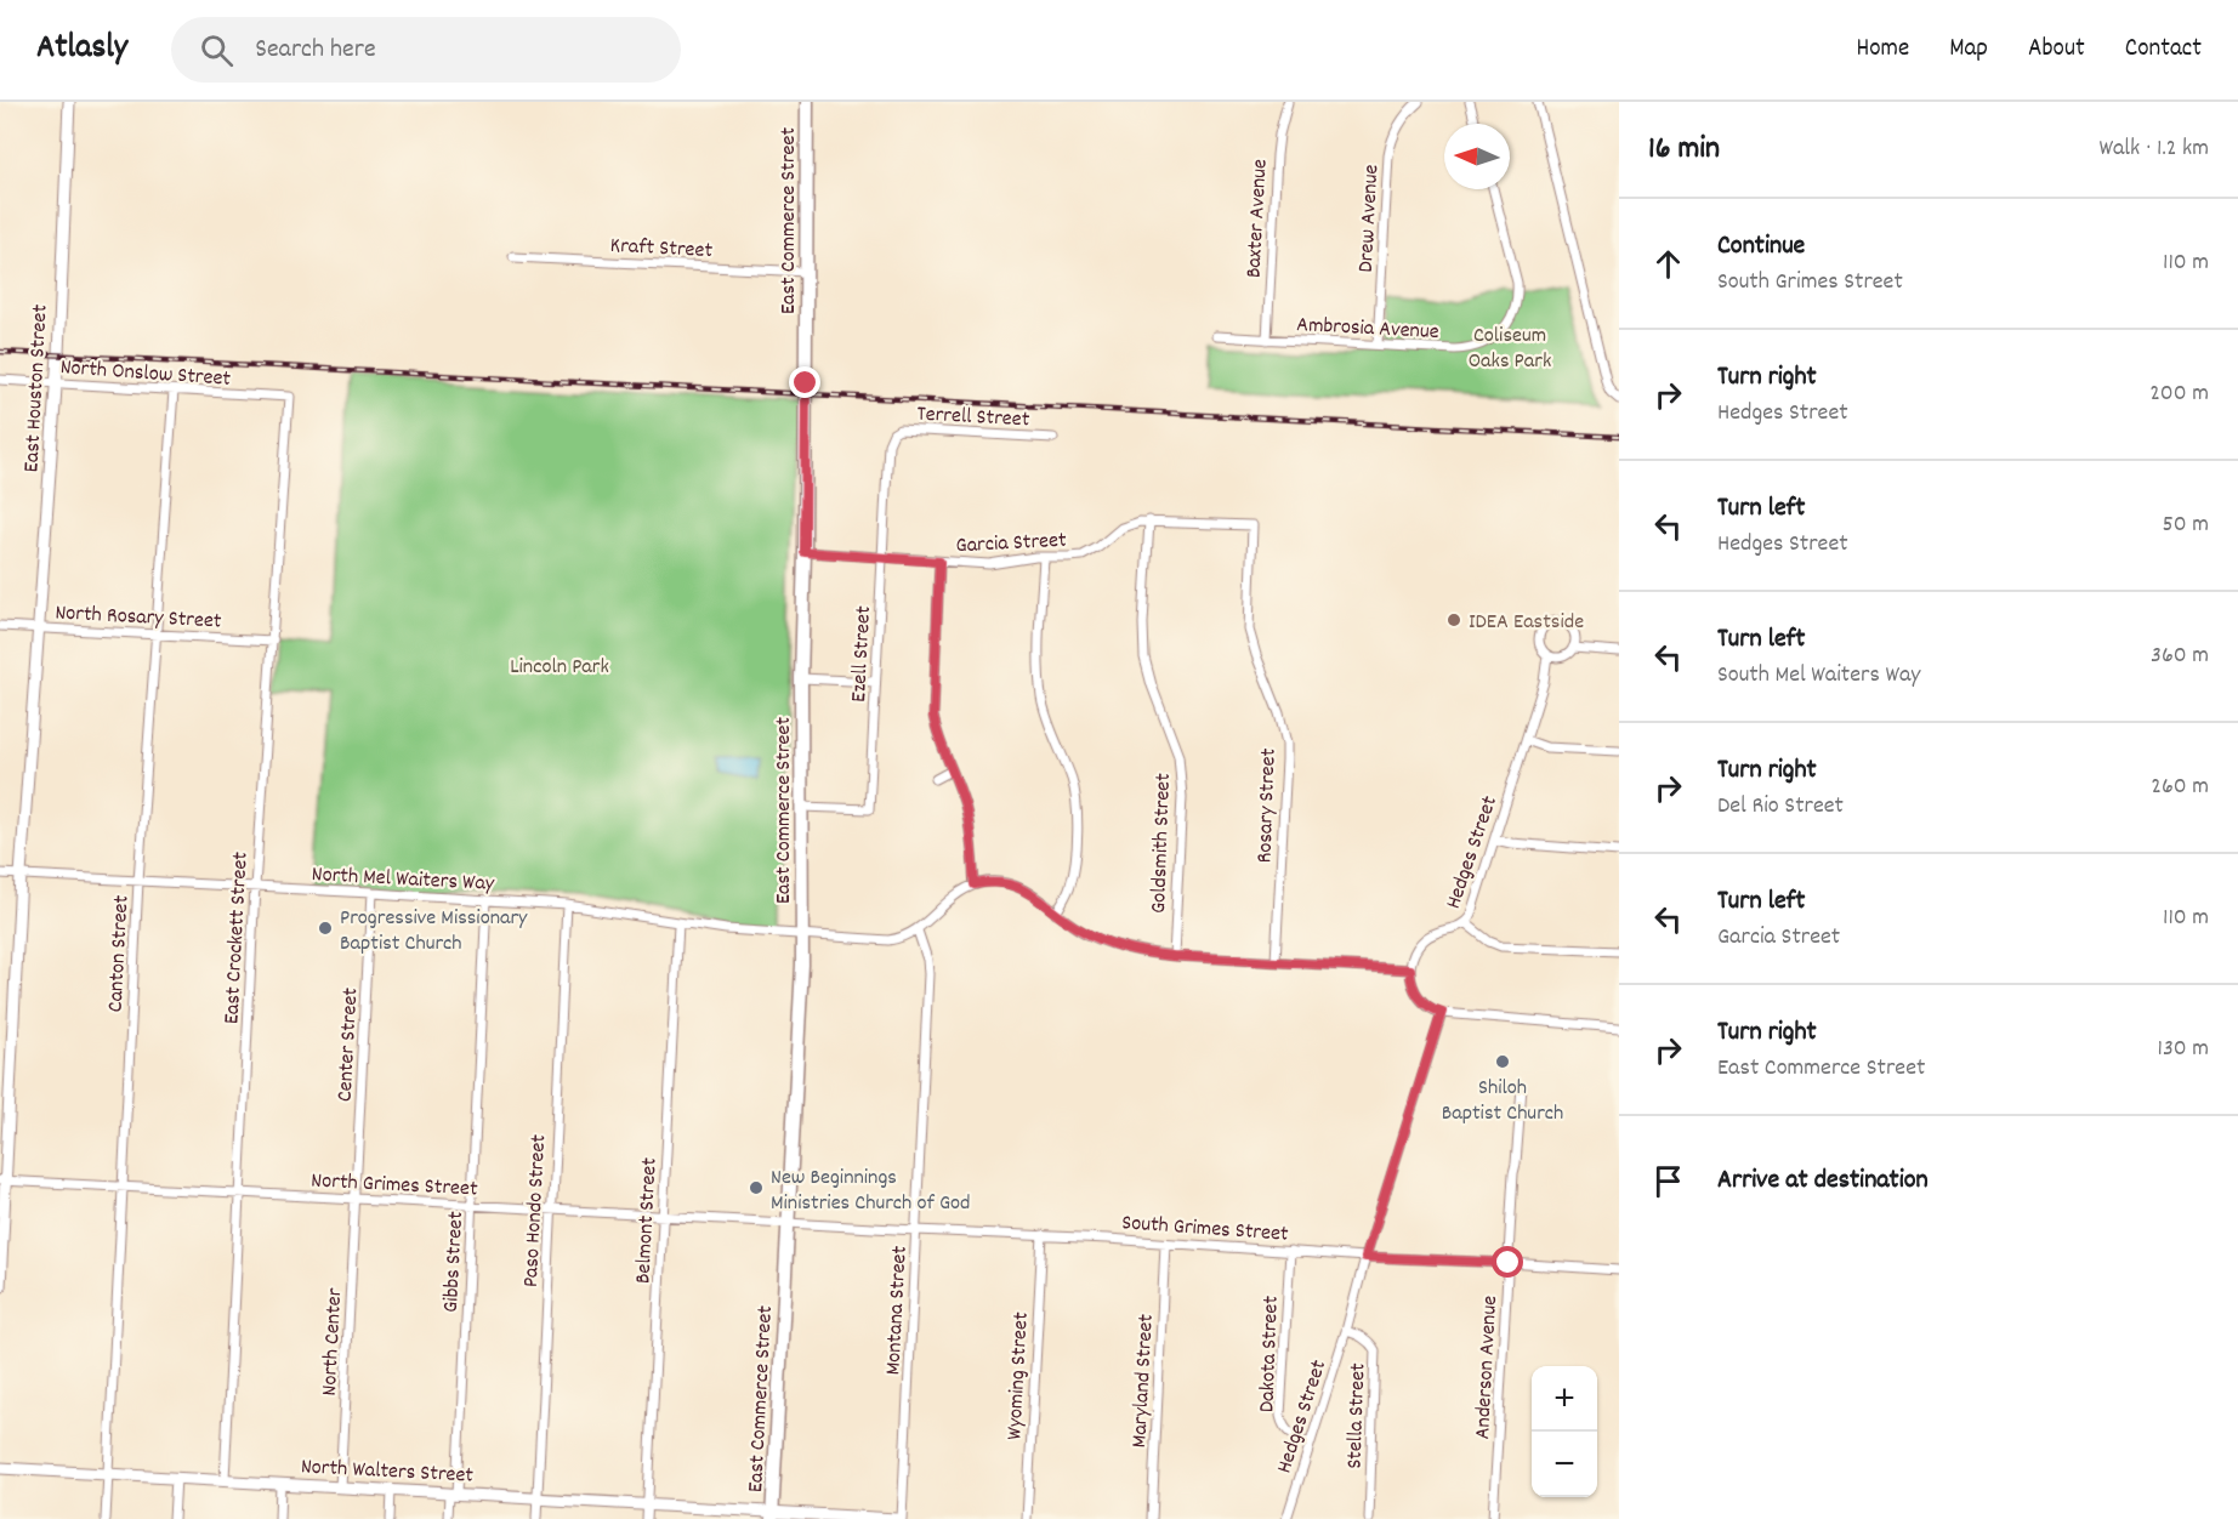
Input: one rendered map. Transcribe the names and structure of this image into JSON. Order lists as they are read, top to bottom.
{
  "streets": {
    "main road": ["East Commerce Street", "East Houston Street", "North Walters Street"],
    "street": [
      "Baxter Avenue",
      "Drew Avenue",
      "Kraft Street",
      "Ambrosia Avenue",
      "North Onslow Street",
      "Terrell Street",
      "Garcia Street",
      "North Rosary Street",
      "Ezell Street",
      "Rosary Street",
      "Goldsmith Street",
      "Hedges Street",
      "North Mel Waiters Way",
      "East Crockett Street",
      "Canton Street",
      "Center Street",
      "North Grimes Street",
      "Paso Hondo Street",
      "Belmont Street",
      "South Grimes Street",
      "Gibbs Street",
      "Montana Street",
      "North Center",
      "Dakota Street",
      "Anderson Avenue",
      "Wyoming Street",
      "Maryland Street",
      "Stella Street"
    ]
  },
  "crossings": [
    ["Baxter Avenue", "Ambrosia Avenue"],
    ["Drew Avenue", "Ambrosia Avenue"],
    ["East Commerce Street", "Kraft Street"],
    ["East Commerce Street", "Garcia Street"],
    ["East Commerce Street", "Ezell Street"],
    ["East Commerce Street", "North Mel Waiters Way"],
    ["East Commerce Street", "North Grimes Street"],
    ["East Commerce Street", "South Grimes Street"],
    ["East Commerce Street", "North Walters Street"],
    ["North Onslow Street", "East Houston Street"],
    ["North Onslow Street", "East Crockett Street"],
    ["North Onslow Street", "Canton Street"],
    ["East Houston Street", "North Rosary Street"],
    ["East Houston Street", "North Mel Waiters Way"],
    ["East Houston Street", "North Grimes Street"],
    ["Terrell Street", "Ezell Street"],
    ["Garcia Street", "Ezell Street"],
    ["Garcia Street", "Rosary Street"],
    ["Garcia Street", "Goldsmith Street"],
    ["North Rosary Street", "East Crockett Street"],
    ["North Rosary Street", "Canton Street"],
    ["Hedges Street", "South Grimes Street"],
    ["Hedges Street", "Dakota Street"],
    ["Hedges Street", "Stella Street"],
    ["North Mel Waiters Way", "East Crockett Street"],
    ["North Mel Waiters Way", "Canton Street"],
    ["North Mel Waiters Way", "Center Street"],
    ["North Mel Waiters Way", "Paso Hondo Street"],
    ["North Mel Waiters Way", "Belmont Street"],
    ["North Mel Waiters Way", "Gibbs Street"],
    ["North Mel Waiters Way", "Montana Street"],
    ["East Crockett Street", "North Grimes Street"],
    ["East Crockett Street", "North Walters Street"],
    ["Canton Street", "North Grimes Street"],
    ["Canton Street", "North Walters Street"],
    ["Center Street", "North Grimes Street"],
    ["Center Street", "North Center"],
    ["North Grimes Street", "Paso Hondo Street"],
    ["North Grimes Street", "Belmont Street"],
    ["North Grimes Street", "South Grimes Street"],
    ["North Grimes Street", "Gibbs Street"],
    ["North Grimes Street", "North Center"],
    ["Paso Hondo Street", "North Walters Street"],
    ["Belmont Street", "North Walters Street"],
    ["South Grimes Street", "Montana Street"],
    ["South Grimes Street", "Dakota Street"],
    ["South Grimes Street", "Anderson Avenue"],
    ["South Grimes Street", "Wyoming Street"],
    ["South Grimes Street", "Maryland Street"],
    ["Gibbs Street", "North Walters Street"],
    ["Montana Street", "North Walters Street"],
    ["North Center", "North Walters Street"]
  ],
  "parks": ["Coliseum Oaks Park", "Lincoln Park"],
  "places": [
    "IDEA Eastside",
    "Progressive Missionary Baptist Church",
    "Shiloh Baptist Church",
    "New Beginnings Ministries Church of God"
  ],
  "north": "left",
  "page": {
    "header": "Atlasly",
    "search": "Search here",
    "nav": [
      "Home",
      "Map",
      "About",
      "Contact"
    ],
    "heading": ["16 min", "Walk · 1.2 km"],
    "list": [
      ["Continue", "South Grimes Street", "110 m"],
      ["Turn right", "Hedges Street", "200 m"],
      ["Turn left", "Hedges Street", "50 m"],
      ["Turn left", "South Mel Waiters Way", "360 m"],
      ["Turn right", "Del Rio Street", "260 m"],
      ["Turn left", "Garcia Street", "110 m"],
      ["Turn right", "East Commerce Street", "130 m"],
      "Arrive at destination"
    ],
    "map_buttons": ["+", "−"]
  }
}
